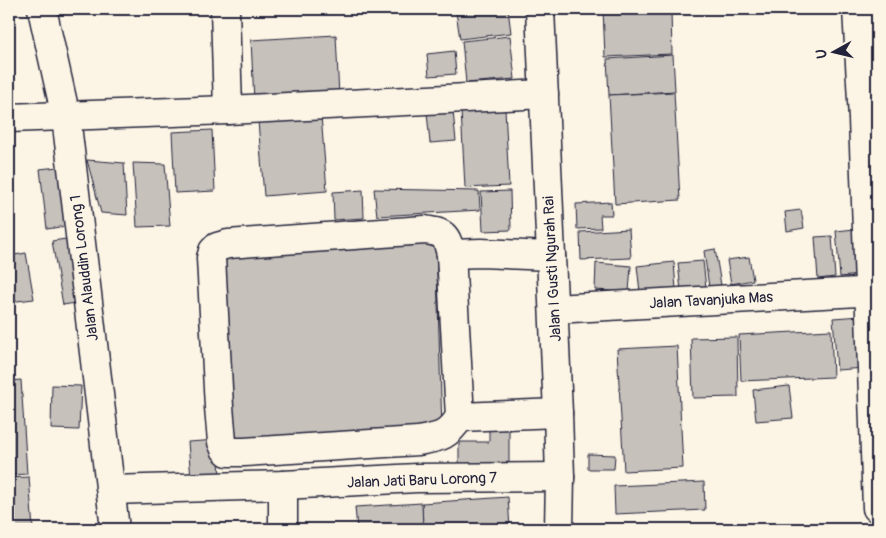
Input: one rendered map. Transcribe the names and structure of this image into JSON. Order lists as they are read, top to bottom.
{
  "streets": {
    "street": [
      "Jalan Alauddin Lorong 1",
      "Jalan I Gusti Ngurah Rai",
      "Jalan Tavanjuka Mas",
      "Jalan Jati Baru Lorong 7"
    ]
  },
  "crossings": [
    ["Jalan Alauddin Lorong 1", "Jalan Jati Baru Lorong 7"],
    ["Jalan I Gusti Ngurah Rai", "Jalan Tavanjuka Mas"],
    ["Jalan I Gusti Ngurah Rai", "Jalan Jati Baru Lorong 7"]
  ],
  "north": "left"
}
